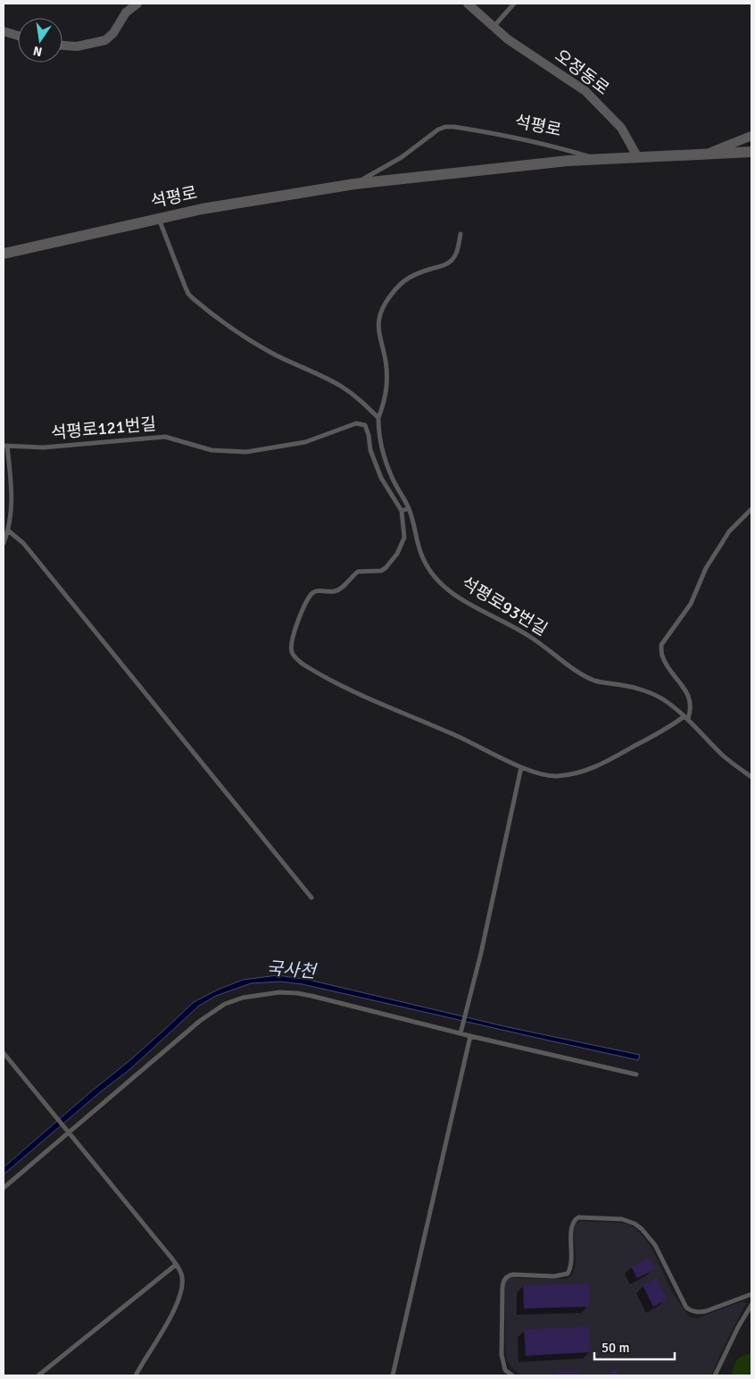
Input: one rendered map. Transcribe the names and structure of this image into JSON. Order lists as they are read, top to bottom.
{
  "streets": {
    "street": ["오정동로", "석평로"],
    "lane": ["석평로121번길", "석평로93번길"]
  },
  "crossings": [
    ["오정동로", "석평로"]
  ],
  "water": ["국사천"],
  "scale_bar": "50 m",
  "north": "bottom"
}
